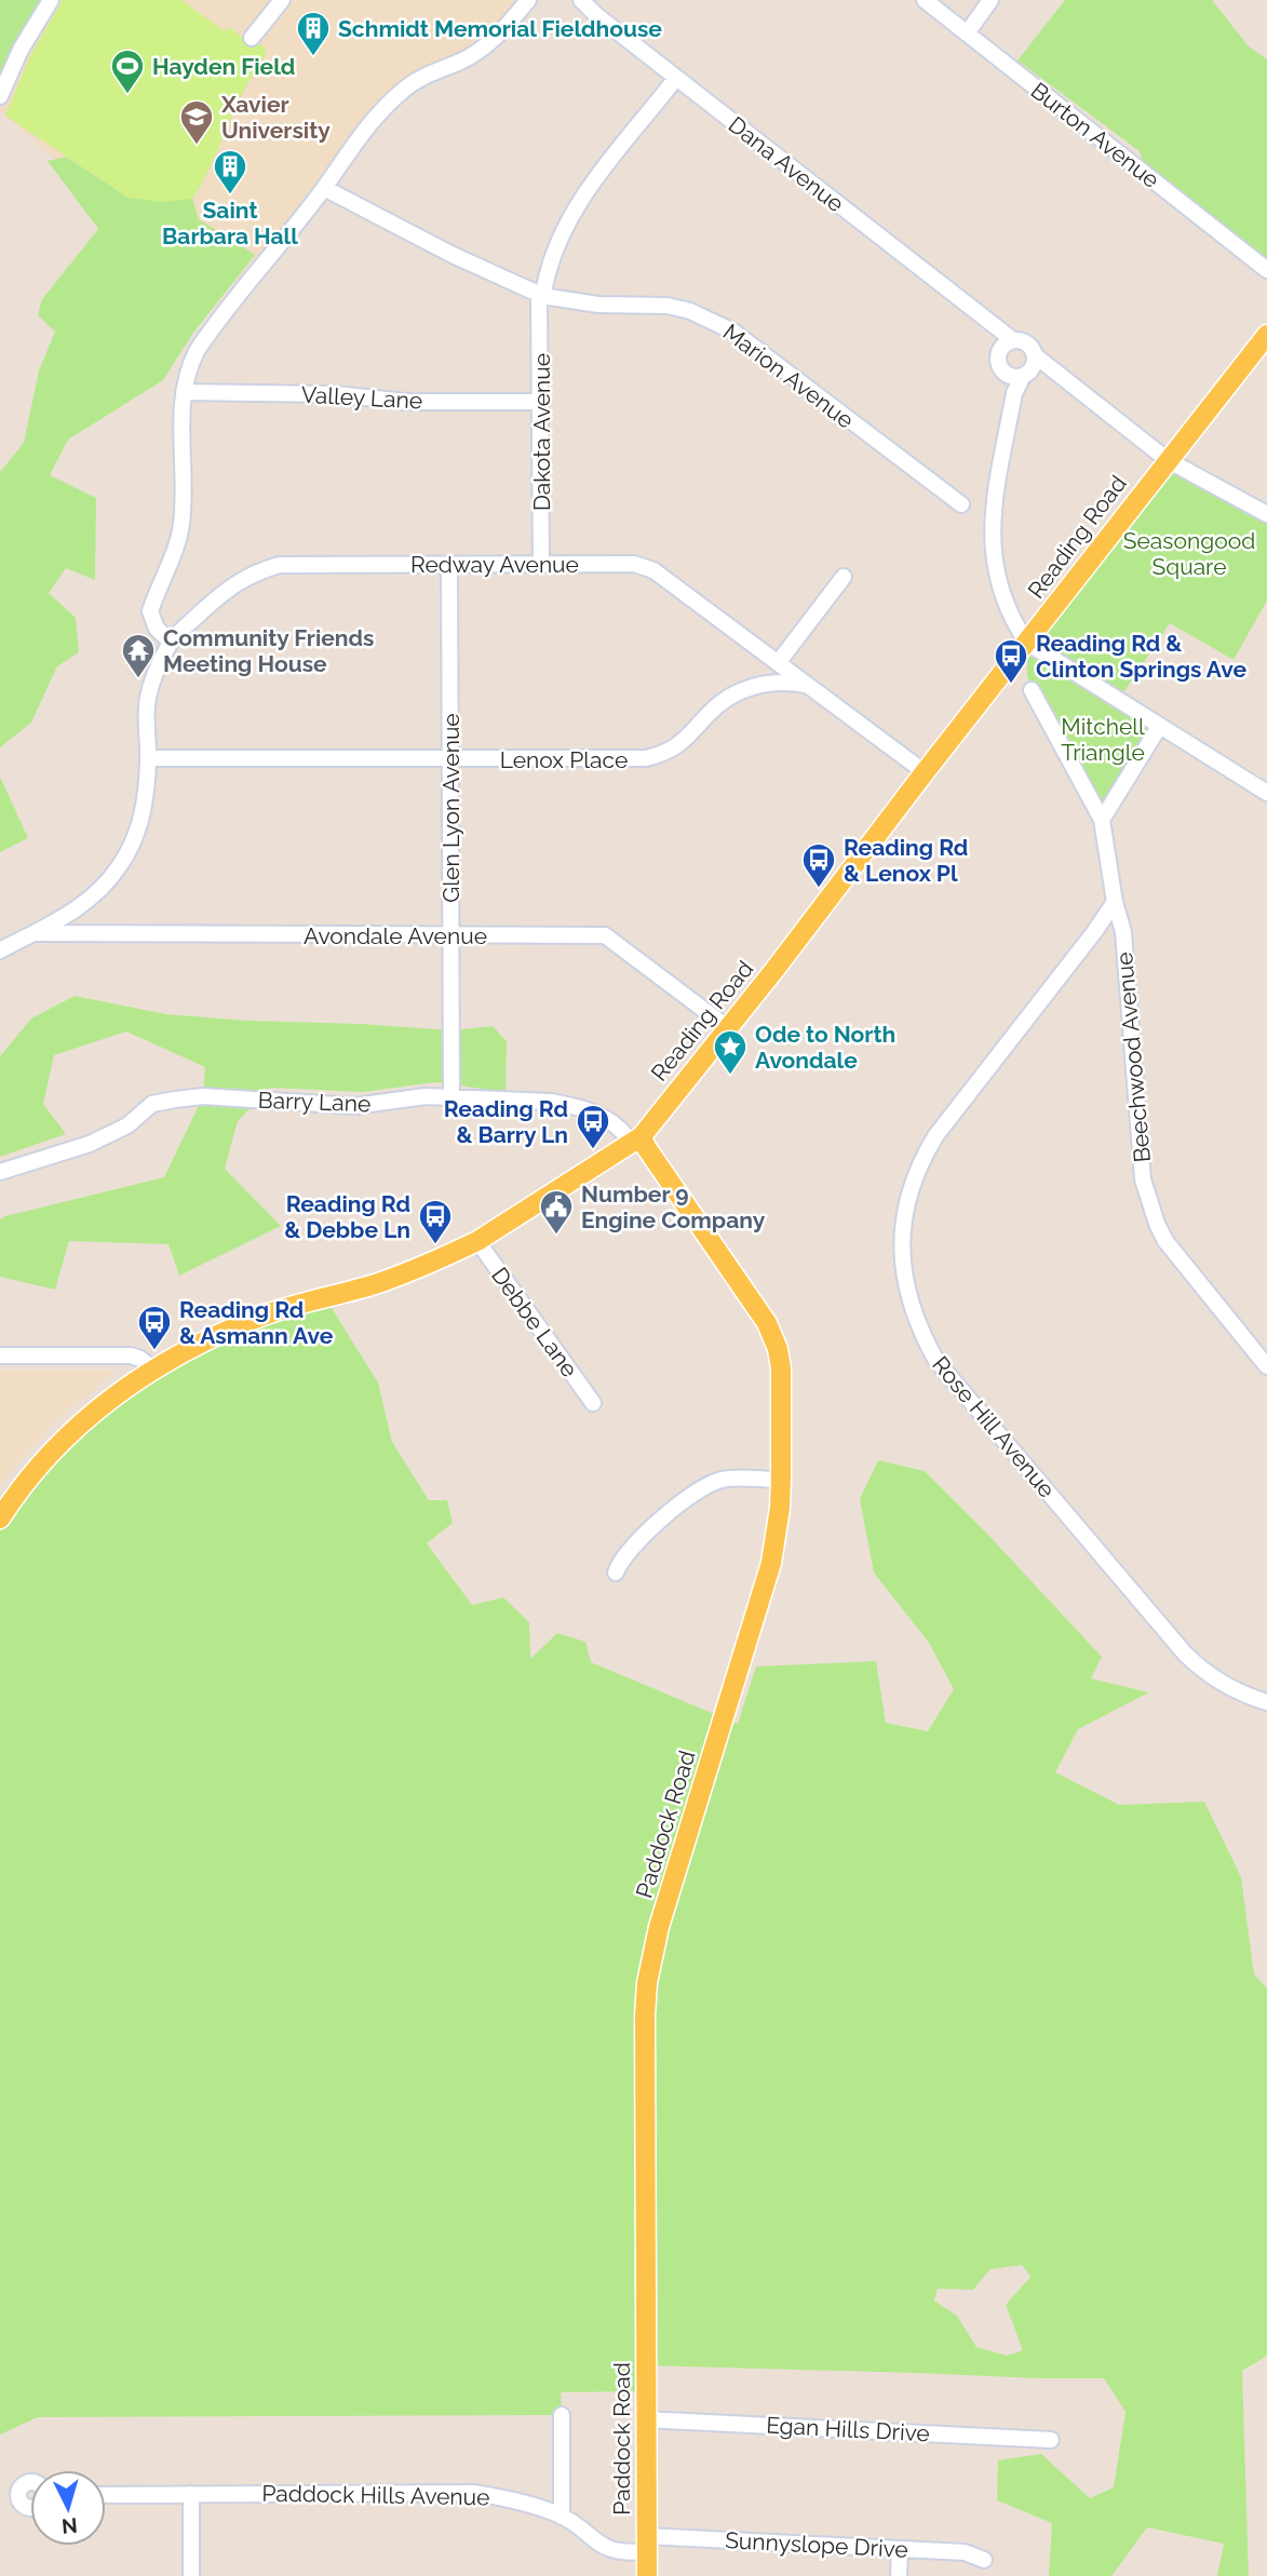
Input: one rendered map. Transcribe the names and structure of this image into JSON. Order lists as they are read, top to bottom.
{
  "streets": {
    "main road": ["Reading Road", "Paddock Road"],
    "street": [
      "Burton Avenue",
      "Dana Avenue",
      "Marion Avenue",
      "Valley Lane",
      "Dakota Avenue",
      "Redway Avenue",
      "Lenox Place",
      "Glen Lyon Avenue",
      "Avondale Avenue",
      "Beechwood Avenue",
      "Barry Lane",
      "Debbe Lane",
      "Rose Hill Avenue",
      "Egan Hills Drive",
      "Paddock Hills Avenue",
      "Sunnyslope Drive"
    ]
  },
  "crossings": [
    ["Dana Avenue", "Dakota Avenue"],
    ["Marion Avenue", "Dakota Avenue"],
    ["Valley Lane", "Dakota Avenue"],
    ["Dakota Avenue", "Redway Avenue"],
    ["Reading Road", "Avondale Avenue"],
    ["Reading Road", "Barry Lane"],
    ["Reading Road", "Debbe Lane"],
    ["Reading Road", "Paddock Road"],
    ["Redway Avenue", "Lenox Place"],
    ["Redway Avenue", "Glen Lyon Avenue"],
    ["Lenox Place", "Glen Lyon Avenue"],
    ["Glen Lyon Avenue", "Avondale Avenue"],
    ["Glen Lyon Avenue", "Barry Lane"],
    ["Beechwood Avenue", "Rose Hill Avenue"],
    ["Barry Lane", "Paddock Road"],
    ["Paddock Road", "Egan Hills Drive"],
    ["Paddock Road", "Paddock Hills Avenue"],
    ["Paddock Road", "Sunnyslope Drive"],
    ["Paddock Hills Avenue", "Sunnyslope Drive"]
  ],
  "parks": ["Seasongood Square", "Mitchell Triangle"],
  "places": {
    "building": ["Schmidt Memorial Fieldhouse", "Saint Barbara Hall"],
    "sports": ["Hayden Field"],
    "school or university": ["Xavier University"],
    "temple": ["Community Friends Meeting House"],
    "bus stop": [
      "Reading Rd & Clinton Springs Ave",
      "Reading Rd & Lenox Pl",
      "Reading Rd & Barry Ln",
      "Reading Rd & Debbe Ln",
      "Reading Rd & Asmann Ave"
    ],
    "place": ["Ode to North Avondale"],
    "public building": ["Number 9 Engine Company"]
  },
  "north": "bottom"
}
